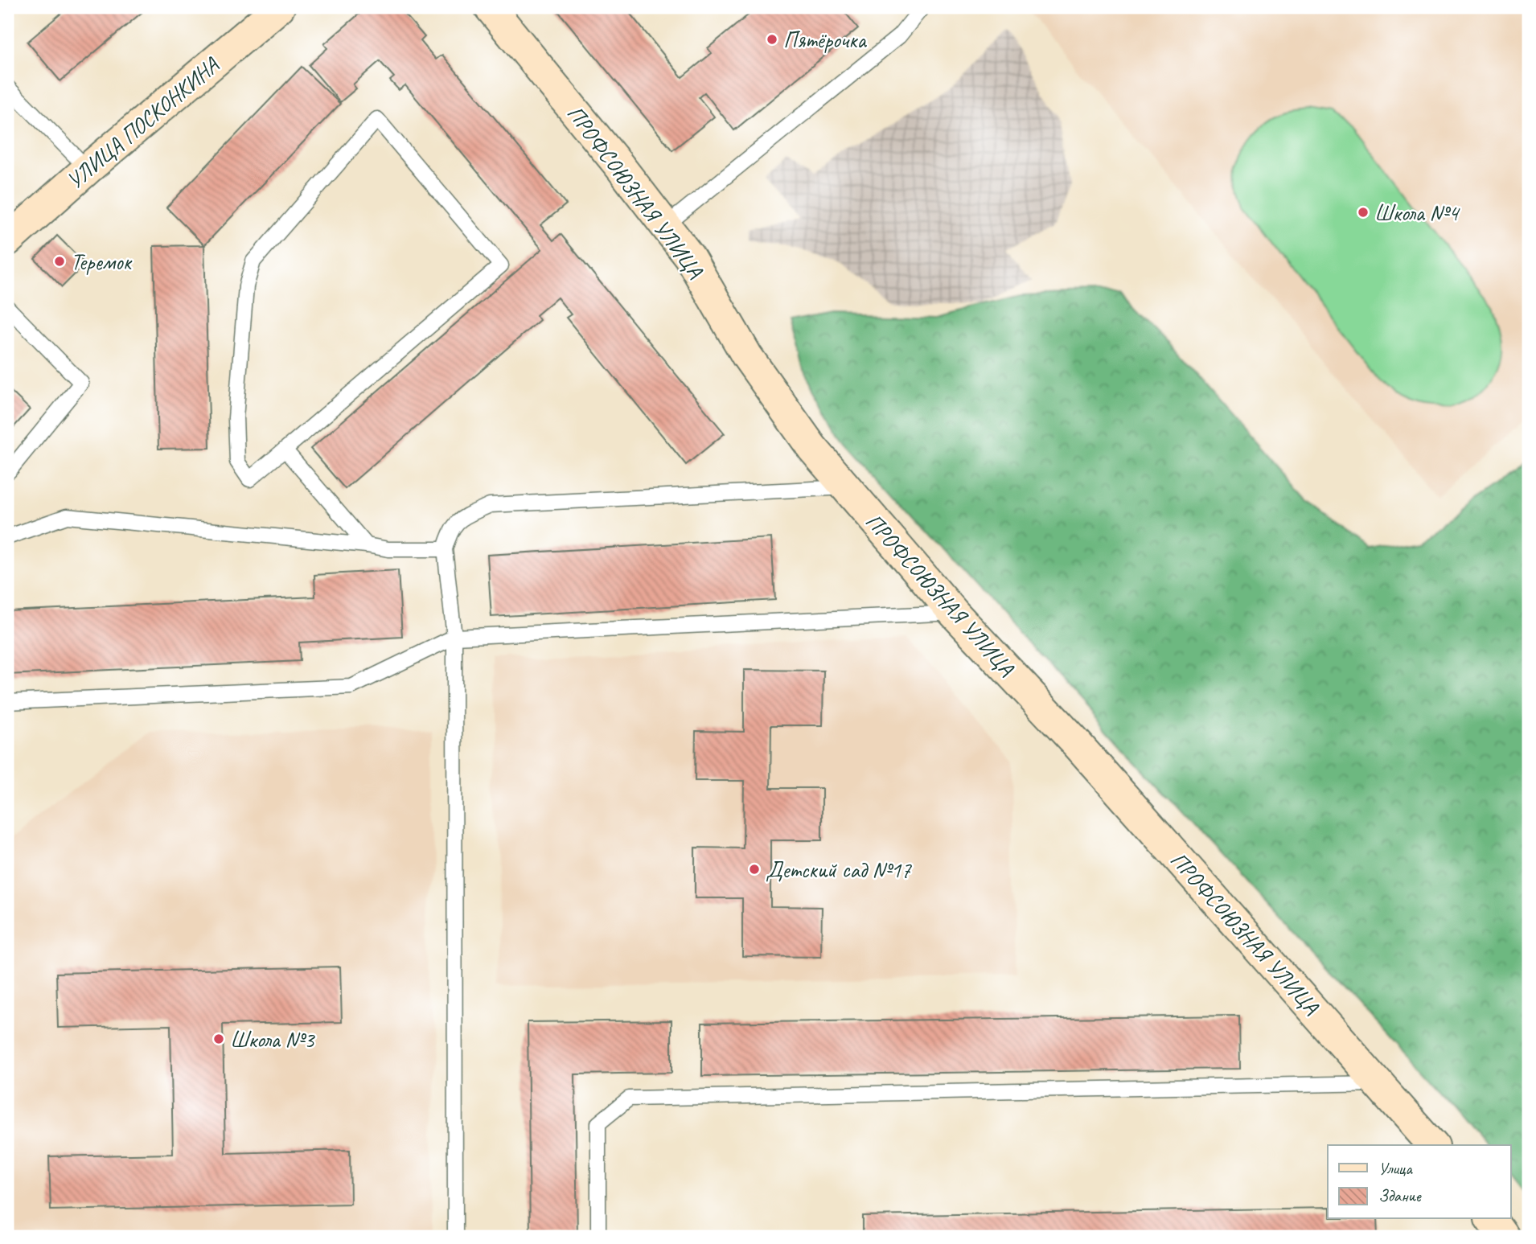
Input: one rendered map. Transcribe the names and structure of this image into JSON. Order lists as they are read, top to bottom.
{
  "streets": {
    "street": ["УЛИЦА ПОСКОНКИНА", "ПРОФСОЮЗНАЯ УЛИЦА"]
  },
  "places": [
    "Пятёрочка",
    "Школа №4",
    "Теремок",
    "Детский сад №17",
    "Школа №3"
  ],
  "legend": ["Улица", "Здание"]
}
